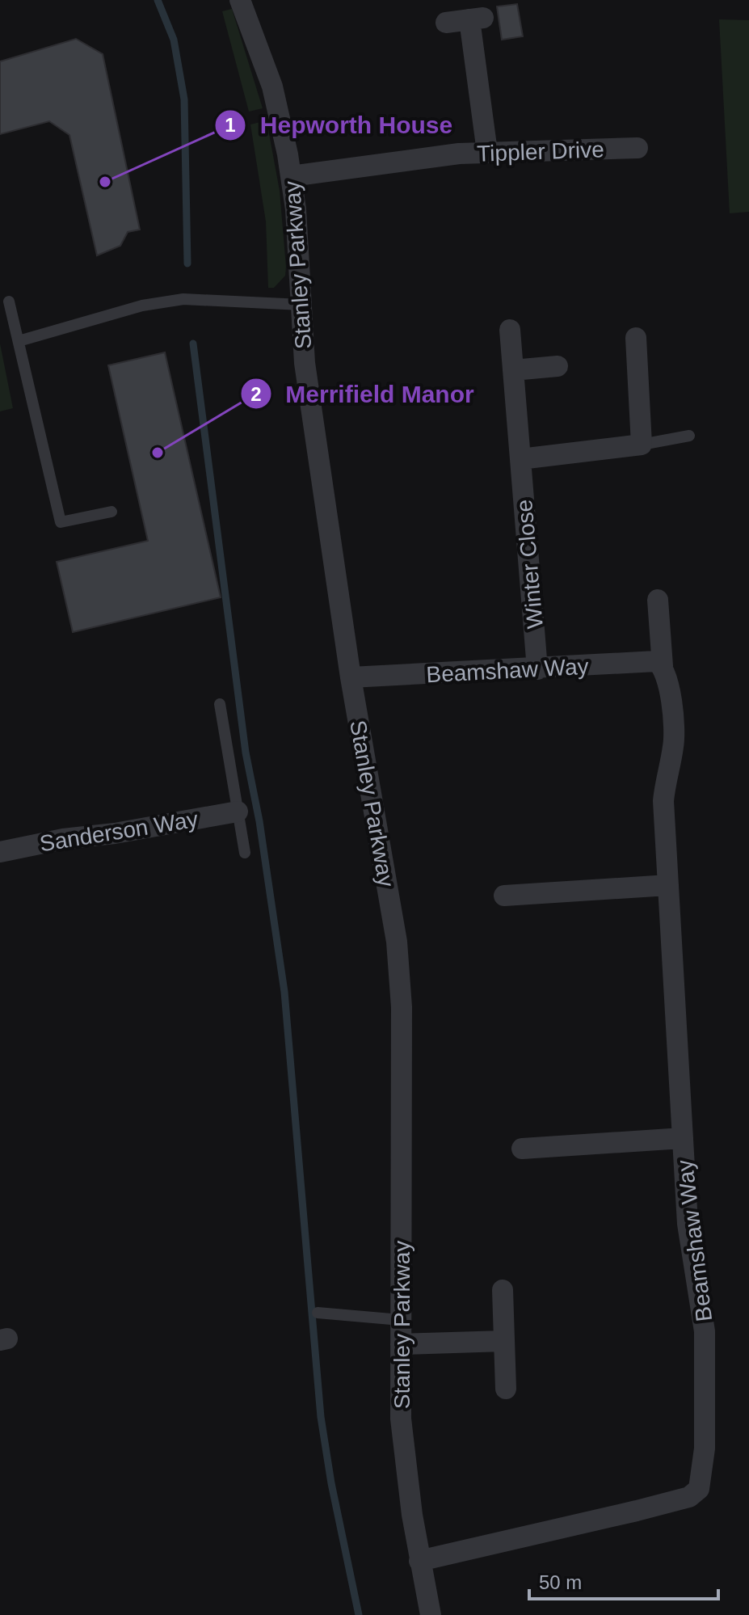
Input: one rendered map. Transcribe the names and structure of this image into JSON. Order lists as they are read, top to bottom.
{
  "streets": {
    "street": [
      "Tippler Drive",
      "Stanley Parkway",
      "Winter Close",
      "Beamshaw Way",
      "Sanderson Way"
    ]
  },
  "crossings": [
    ["Tippler Drive", "Stanley Parkway"],
    ["Stanley Parkway", "Beamshaw Way"],
    ["Winter Close", "Beamshaw Way"]
  ],
  "places": ["Hepworth House", "Merrifield Manor"],
  "scale_bar": "50 m"
}
